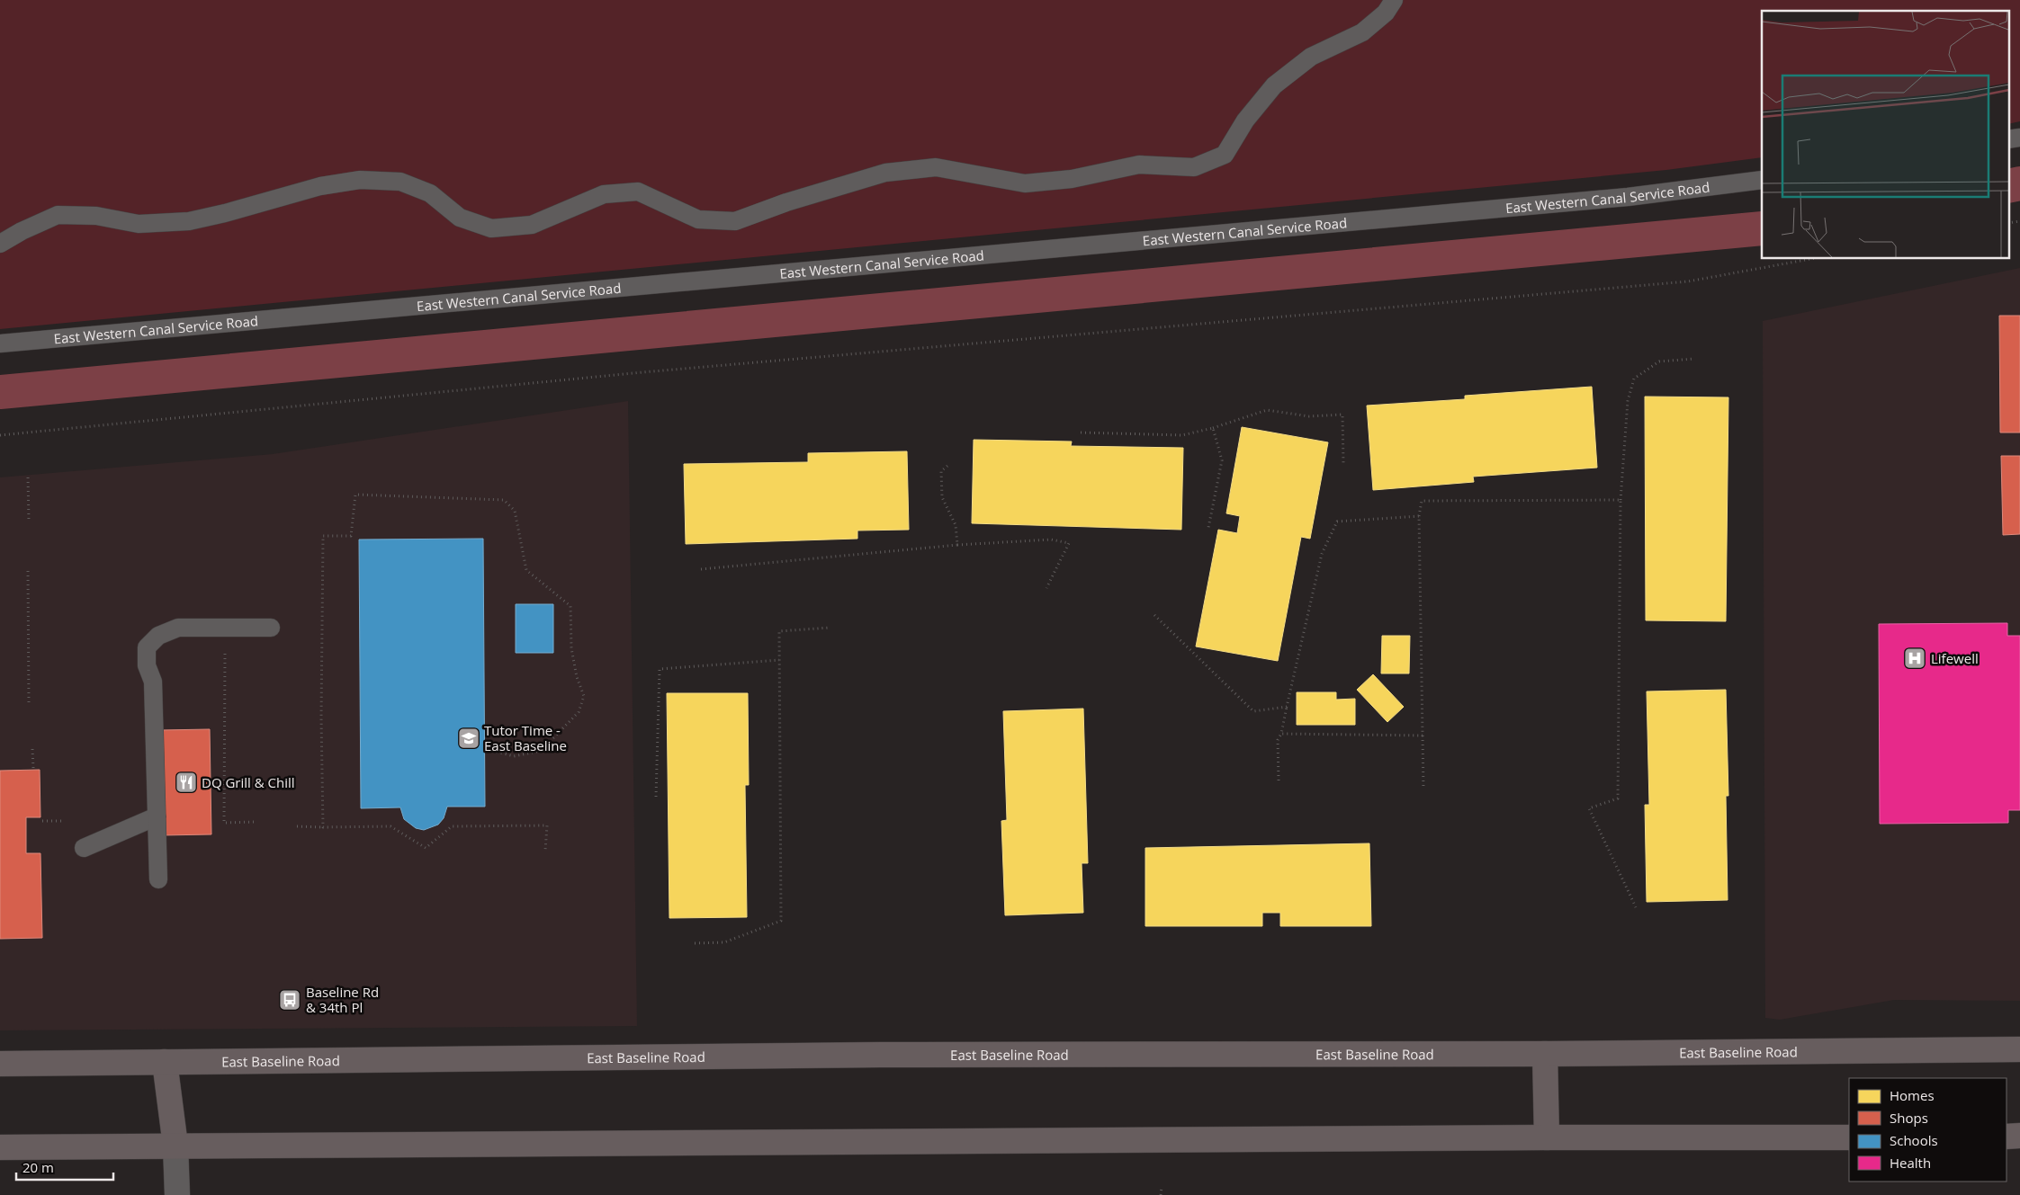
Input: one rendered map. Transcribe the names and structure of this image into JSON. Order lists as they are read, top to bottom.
{
  "streets": {
    "main road": ["East Baseline Road"],
    "lane": ["East Western Canal Service Road"]
  },
  "places": {
    "hospital": ["Lifewell"],
    "school or university": ["Tutor Time - East Baseline"],
    "restaurant": ["DQ Grill & Chill"],
    "bus stop": ["Baseline Rd & 34th Pl"]
  },
  "legend": [
    "Homes",
    "Shops",
    "Schools",
    "Health"
  ],
  "scale_bar": "20 m"
}
